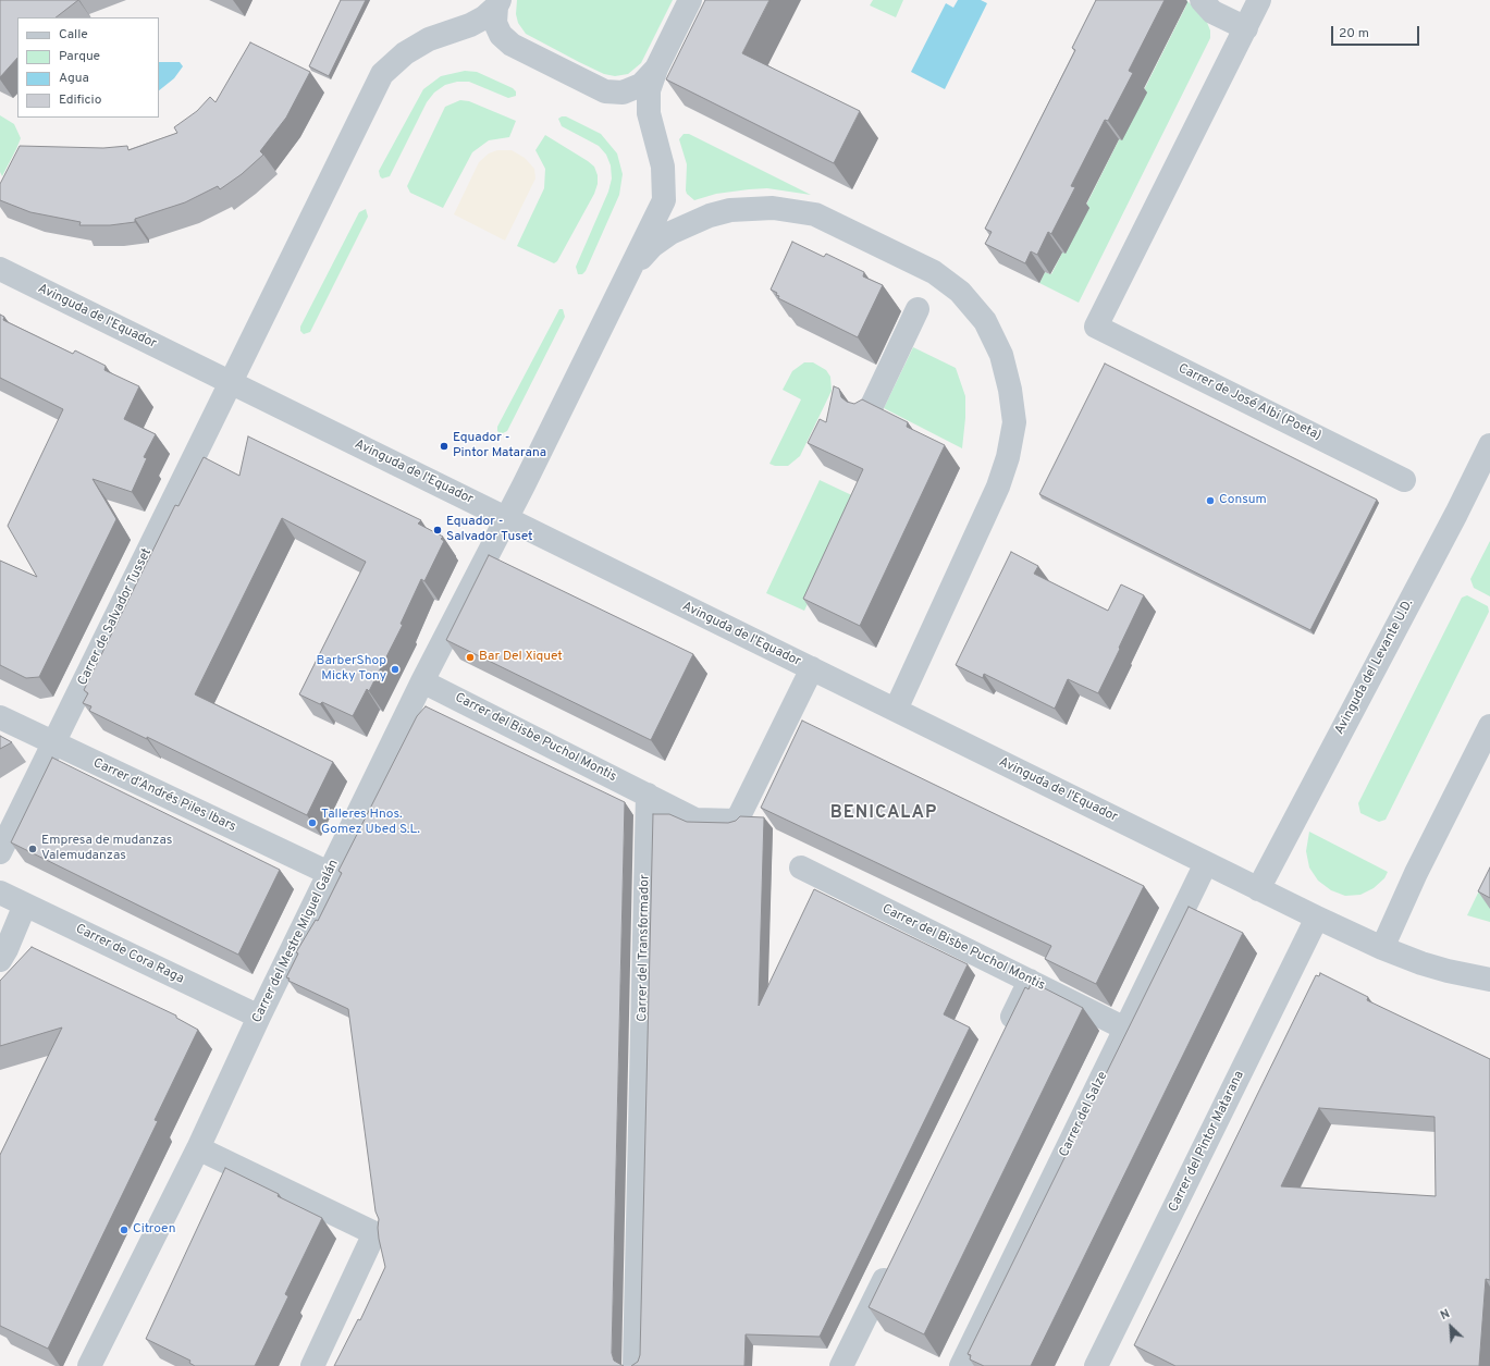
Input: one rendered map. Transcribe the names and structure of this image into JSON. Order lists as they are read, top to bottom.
{
  "streets": {
    "street": [
      "Avinguda de l'Equador",
      "Carrer de José Albi (Poeta)",
      "Carrer de Salvador Tusset",
      "Avinguda del Levante U.D.",
      "Carrer del Bisbe Puchol Montis",
      "Carrer d'Andrés Piles Ibars",
      "Carrer del Mestre Miguel Galán",
      "Carrer del Transformador",
      "Carrer de Cora Raga",
      "Carrer del Salze",
      "Carrer del Pintor Matarana"
    ]
  },
  "crossings": [
    ["Avinguda de l'Equador", "Carrer de Salvador Tusset"],
    ["Avinguda de l'Equador", "Avinguda del Levante U.D."],
    ["Avinguda de l'Equador", "Carrer del Mestre Miguel Galán"],
    ["Avinguda de l'Equador", "Carrer del Salze"],
    ["Avinguda de l'Equador", "Carrer del Pintor Matarana"],
    ["Carrer de Salvador Tusset", "Carrer d'Andrés Piles Ibars"],
    ["Carrer del Bisbe Puchol Montis", "Carrer del Mestre Miguel Galán"],
    ["Carrer del Bisbe Puchol Montis", "Carrer del Transformador"],
    ["Carrer del Bisbe Puchol Montis", "Carrer del Salze"],
    ["Carrer d'Andrés Piles Ibars", "Carrer del Mestre Miguel Galán"],
    ["Carrer del Mestre Miguel Galán", "Carrer de Cora Raga"]
  ],
  "districts": ["BENICALAP"],
  "places": [
    "Equador - Pintor Matarana",
    "Consum",
    "Equador - Salvador Tuset",
    "Bar Del Xiquet",
    "BarberShop Micky Tony",
    "Talleres Hnos. Gomez Ubed S.L.",
    "Empresa de mudanzas Valemudanzas",
    "Citroen"
  ],
  "legend": [
    "Calle",
    "Parque",
    "Agua",
    "Edificio"
  ],
  "scale_bar": "20 m",
  "north": "top left"
}
